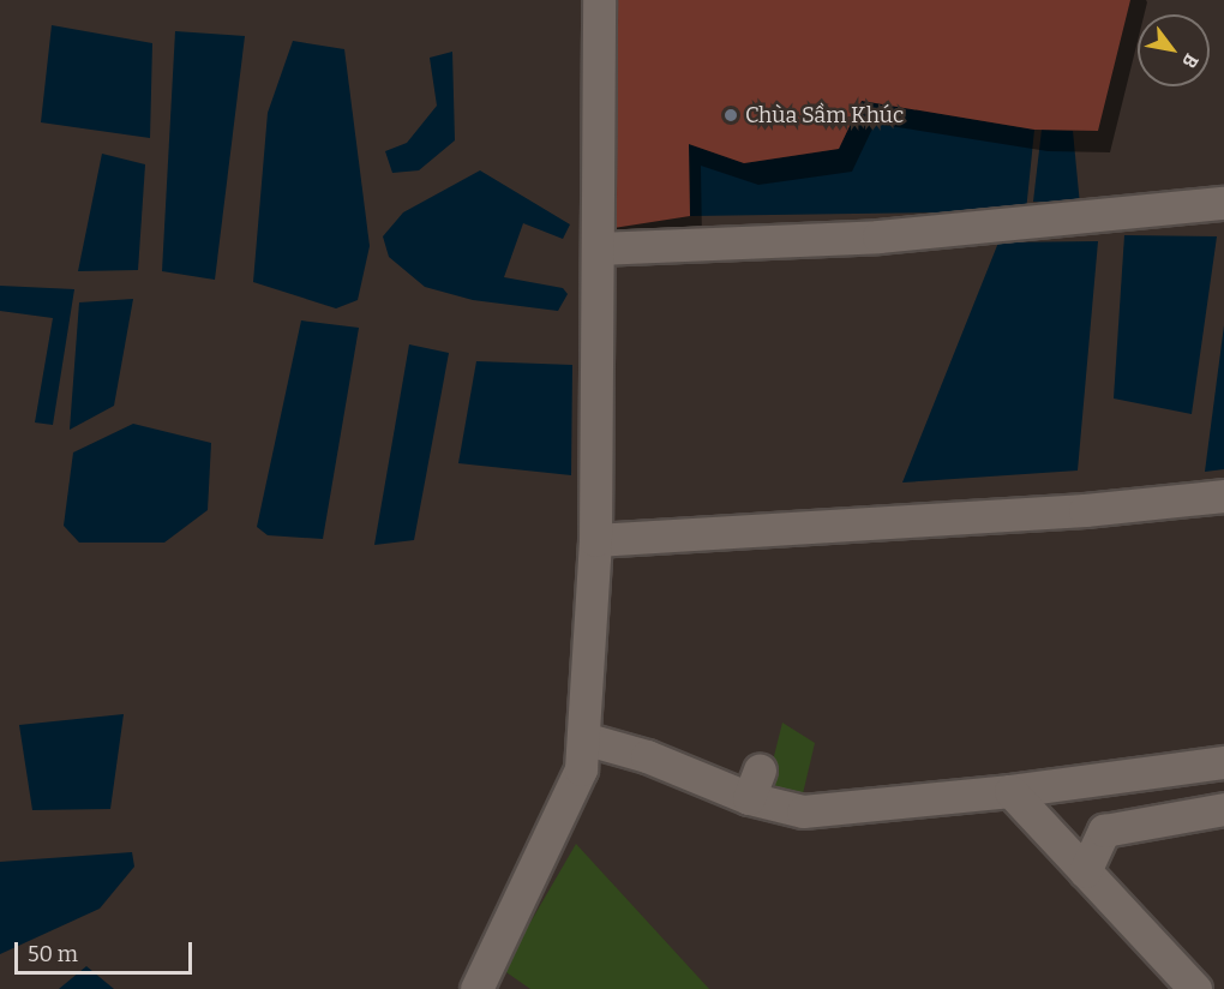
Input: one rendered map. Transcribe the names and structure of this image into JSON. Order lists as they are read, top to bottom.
{
  "places": ["Chùa Sầm Khúc"],
  "scale_bar": "50 m",
  "north": "bottom right"
}
